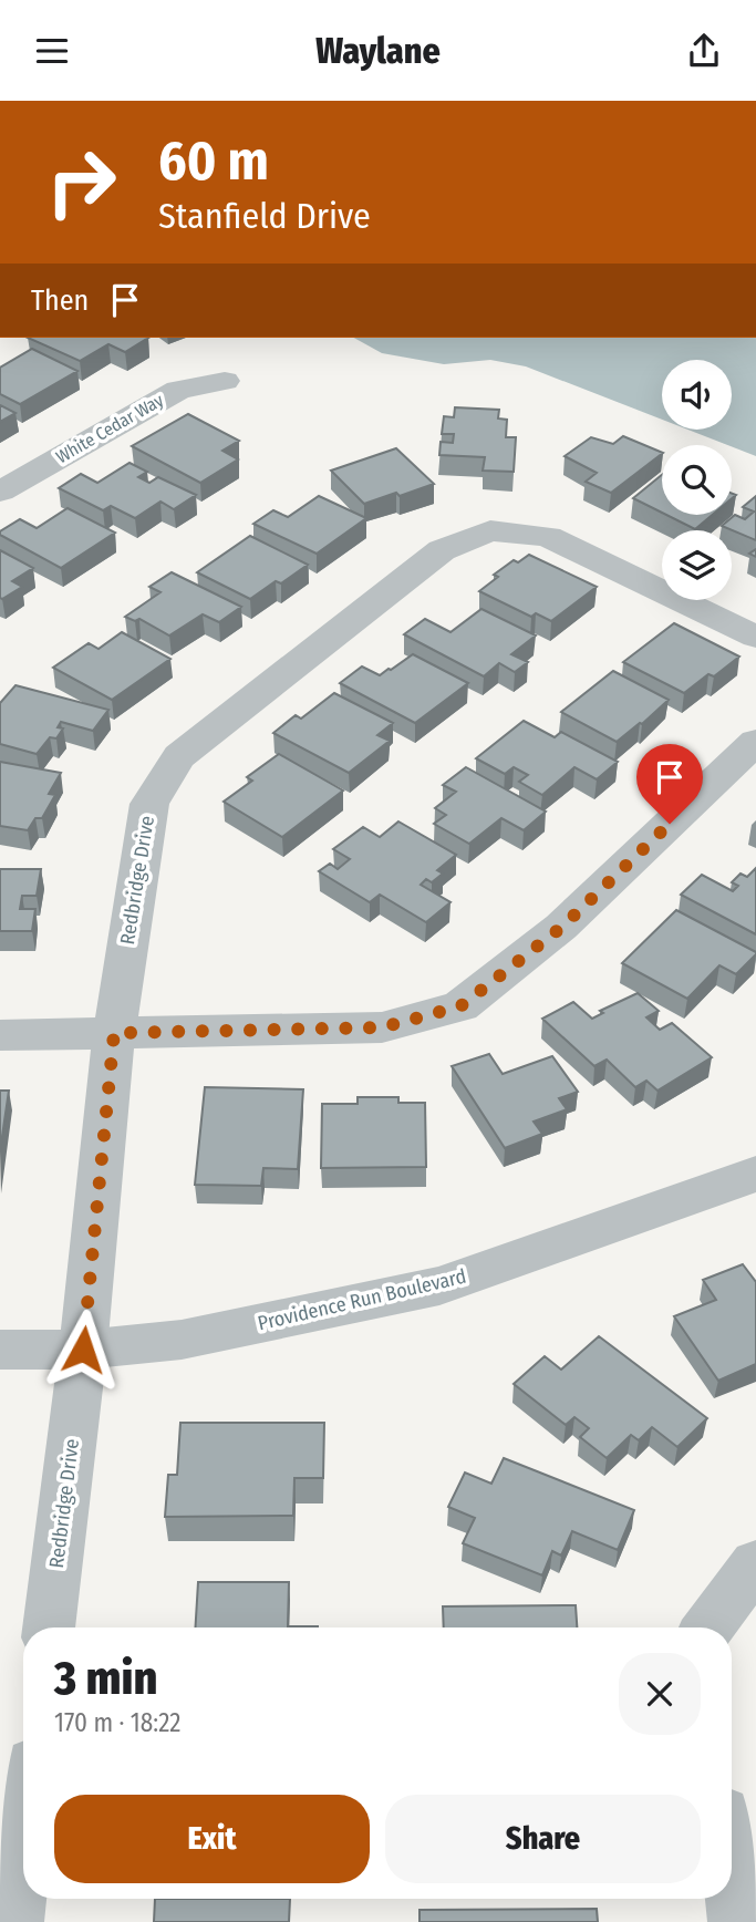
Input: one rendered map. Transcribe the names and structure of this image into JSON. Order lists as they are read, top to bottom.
{
  "streets": {
    "street": ["White Cedar Way", "Redbridge Drive", "Providence Run Boulevard"]
  },
  "crossings": [
    ["Redbridge Drive", "Providence Run Boulevard"]
  ],
  "page": {
    "header": "Waylane",
    "turn": ["60 m", "Stanfield Drive"],
    "then": "Then",
    "heading": ["3 min", "170 m · 18:22"],
    "buttons": ["Exit", "Share"]
  }
}
